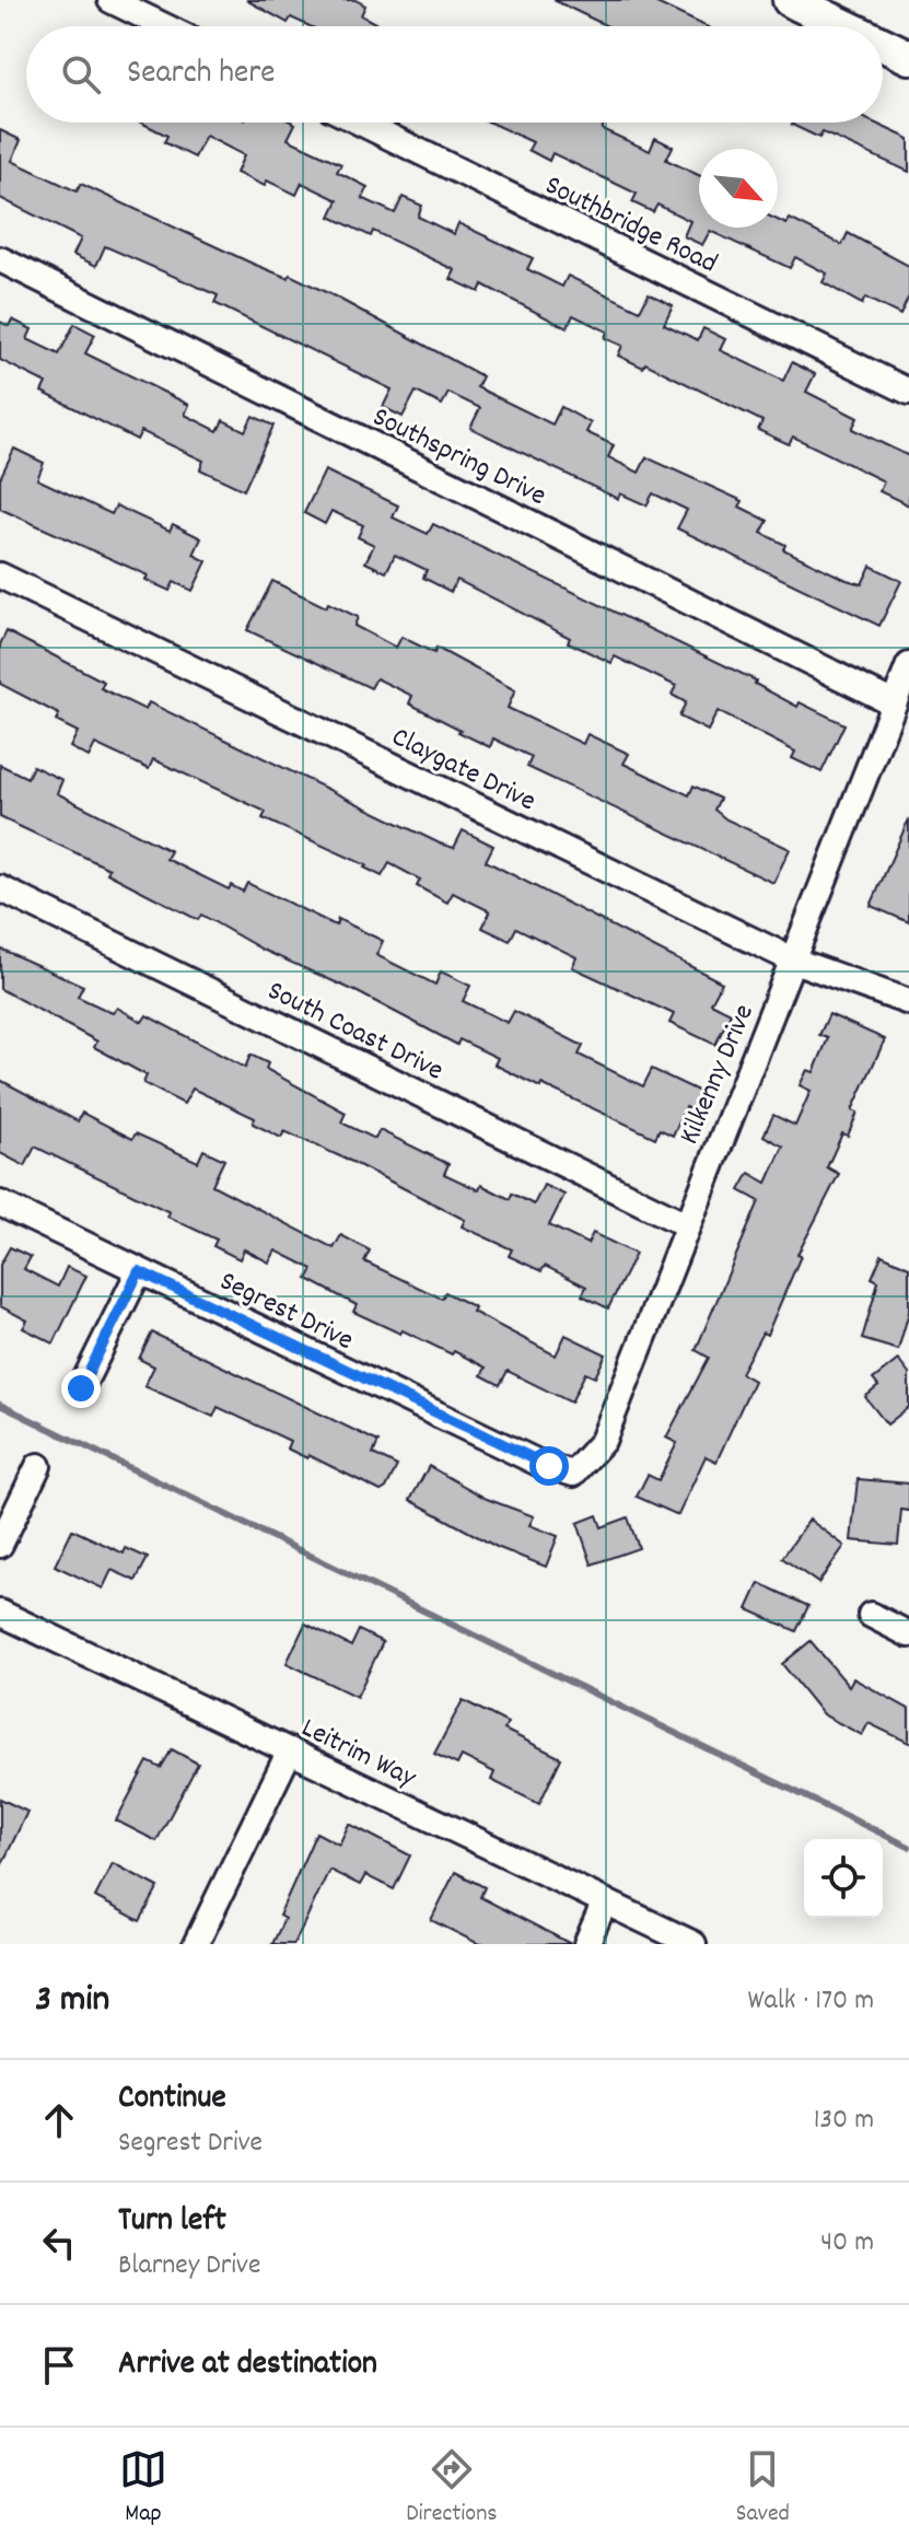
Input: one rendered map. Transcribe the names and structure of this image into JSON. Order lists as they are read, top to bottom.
{
  "streets": {
    "street": [
      "Southbridge Road",
      "Southspring Drive",
      "Claygate Drive",
      "South Coast Drive",
      "Kilkenny Drive",
      "Segrest Drive",
      "Leitrim Way"
    ]
  },
  "crossings": [
    ["Southspring Drive", "Kilkenny Drive"],
    ["Claygate Drive", "Kilkenny Drive"],
    ["South Coast Drive", "Kilkenny Drive"],
    ["Kilkenny Drive", "Segrest Drive"]
  ],
  "north": "bottom right",
  "page": {
    "search": "Search here",
    "heading": ["3 min", "Walk · 170 m"],
    "list": [
      ["Continue", "Segrest Drive", "130 m"],
      ["Turn left", "Blarney Drive", "40 m"],
      "Arrive at destination"
    ],
    "nav": ["Map", "Directions", "Saved"]
  }
}
